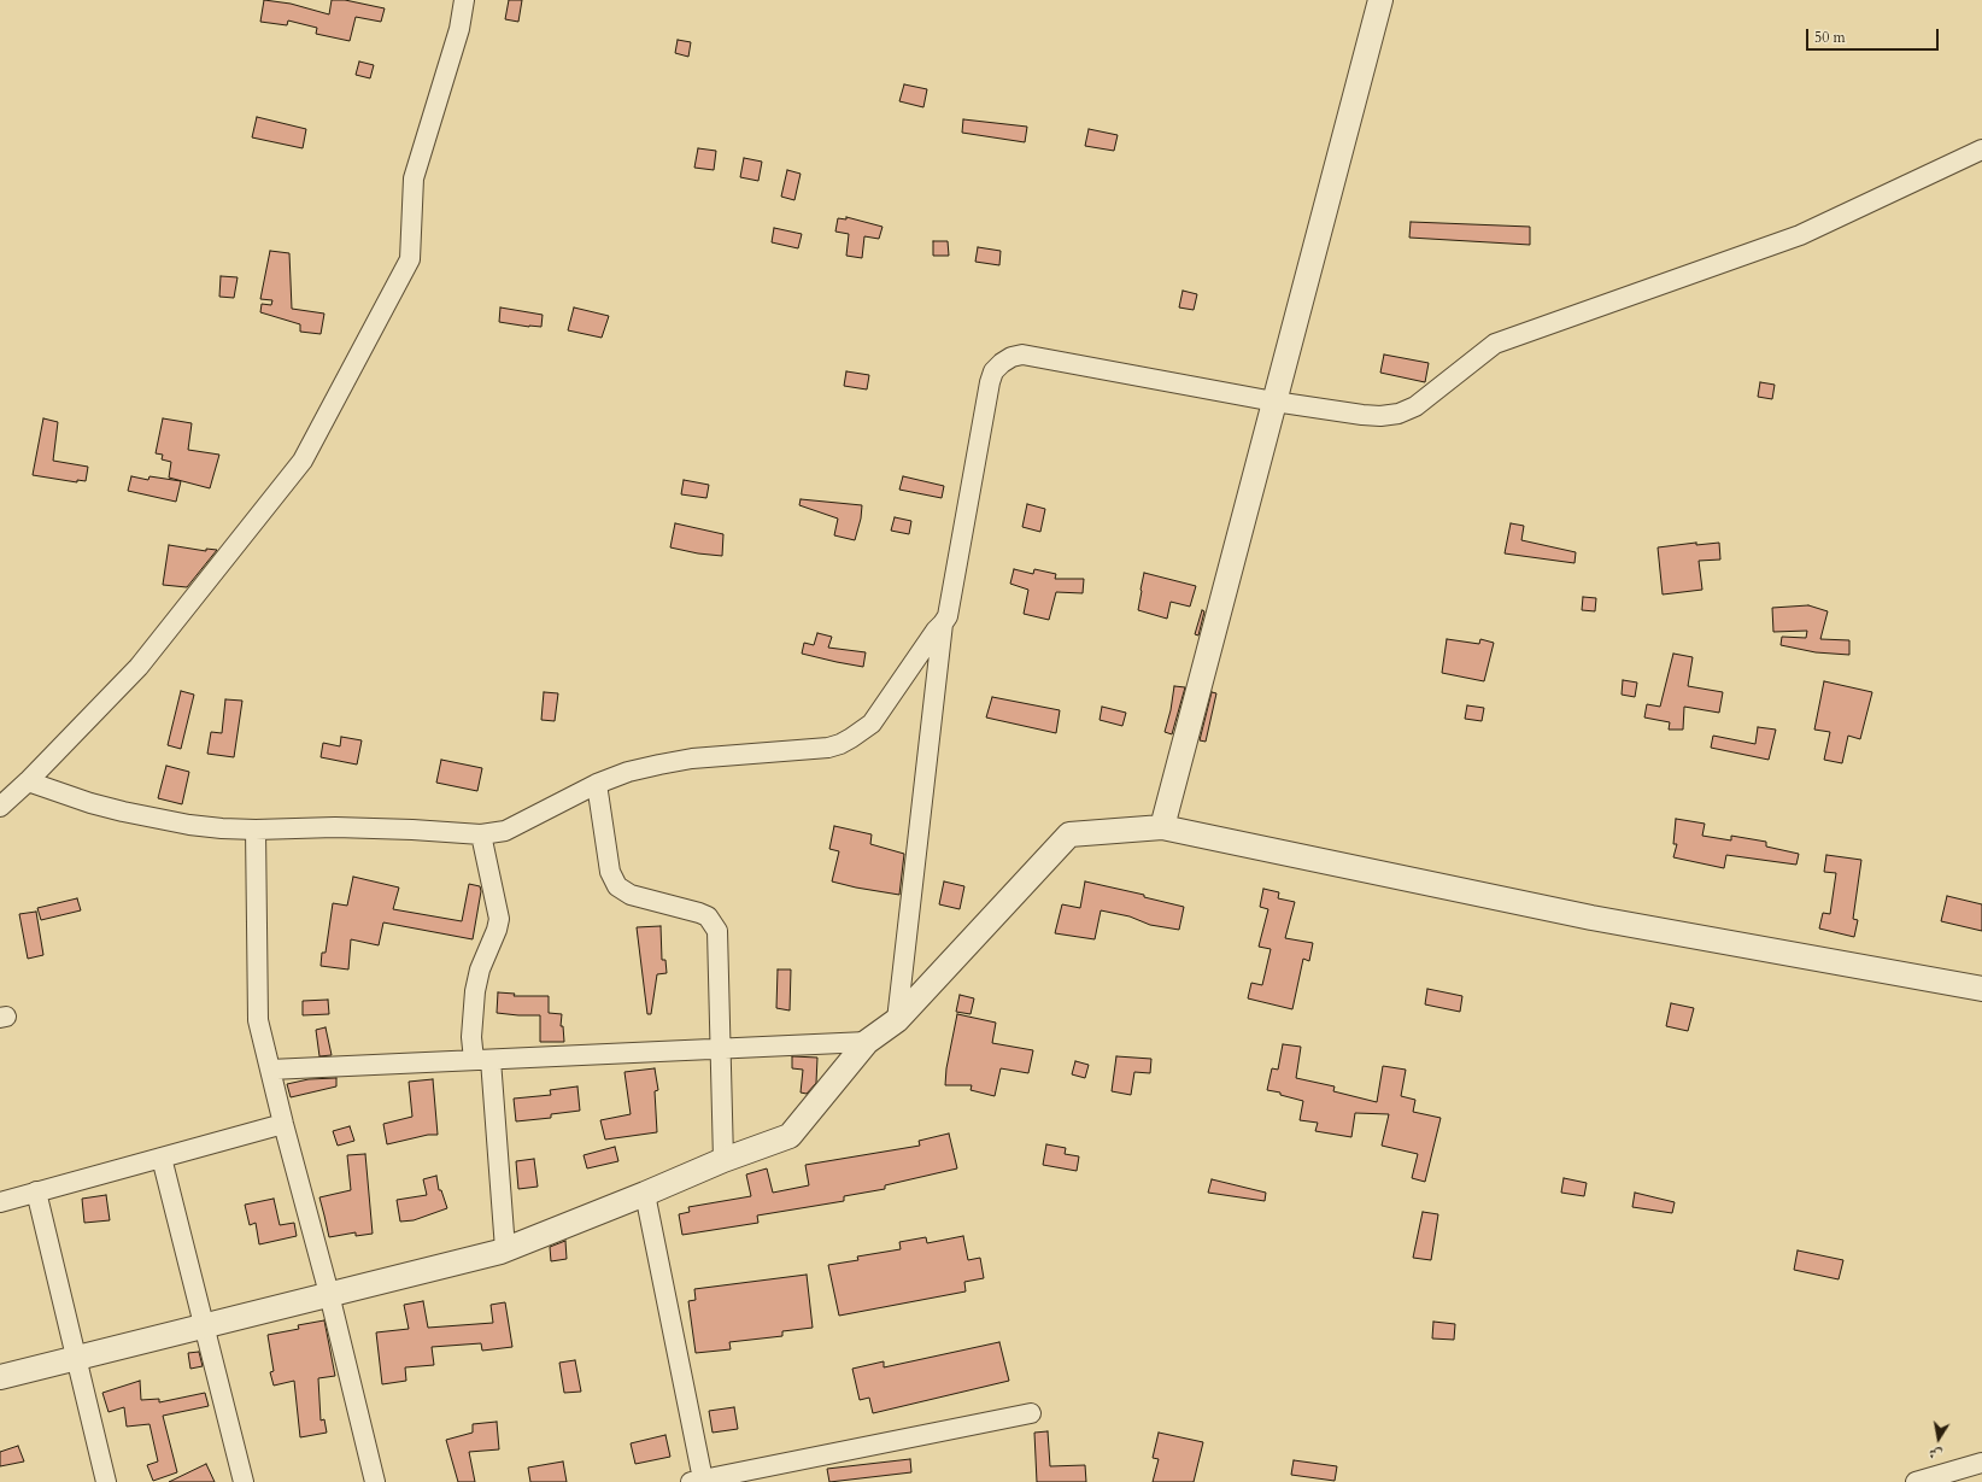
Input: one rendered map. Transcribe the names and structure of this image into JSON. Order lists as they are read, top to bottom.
{
  "scale_bar": "50 m",
  "north": "bottom"
}
